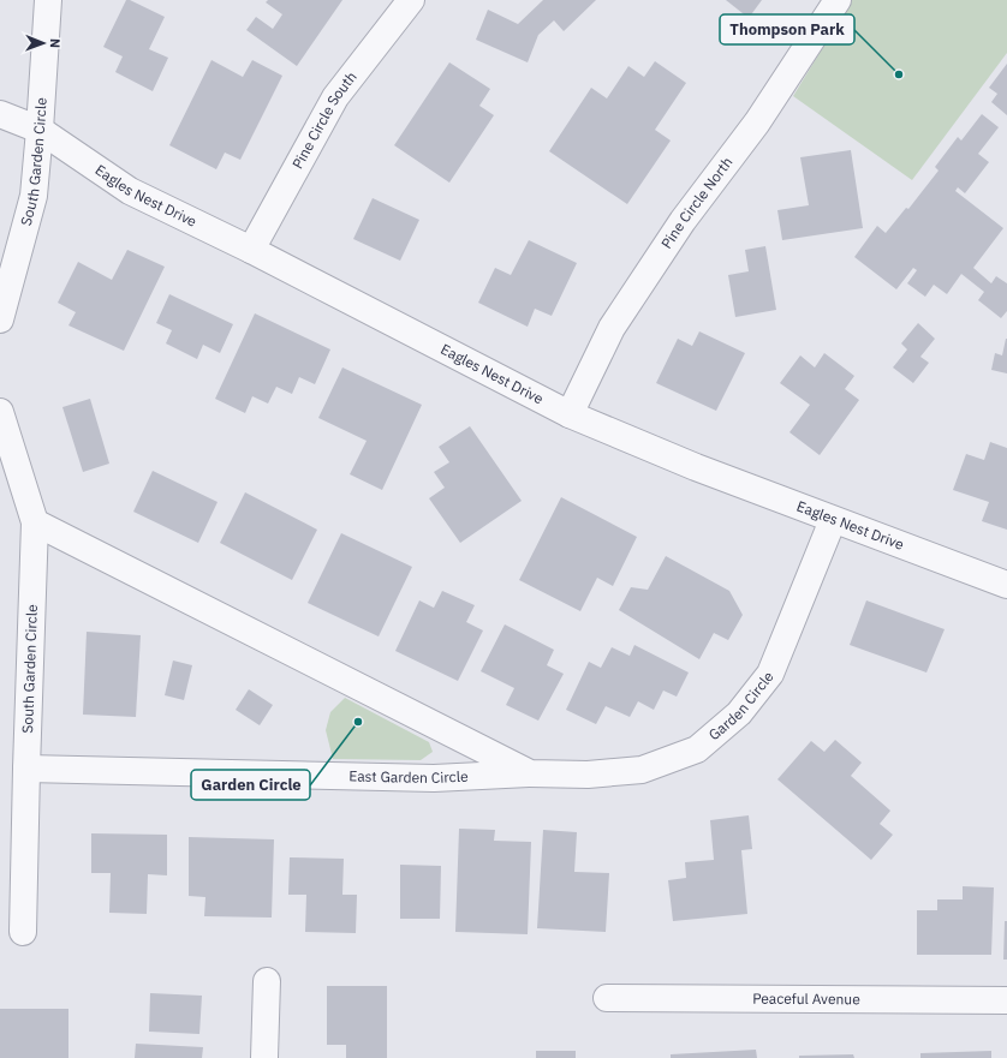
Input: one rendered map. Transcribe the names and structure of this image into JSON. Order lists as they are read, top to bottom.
{
  "streets": {
    "street": [
      "Pine Circle South",
      "South Garden Circle",
      "Eagles Nest Drive",
      "Pine Circle North",
      "Garden Circle",
      "East Garden Circle",
      "Peaceful Avenue"
    ]
  },
  "crossings": [
    ["Pine Circle South", "Eagles Nest Drive"],
    ["South Garden Circle", "Eagles Nest Drive"],
    ["South Garden Circle", "Garden Circle"],
    ["South Garden Circle", "East Garden Circle"],
    ["Eagles Nest Drive", "Pine Circle North"],
    ["Eagles Nest Drive", "Garden Circle"],
    ["Garden Circle", "East Garden Circle"]
  ],
  "places": ["Thompson Park", "Garden Circle"],
  "north": "right"
}
